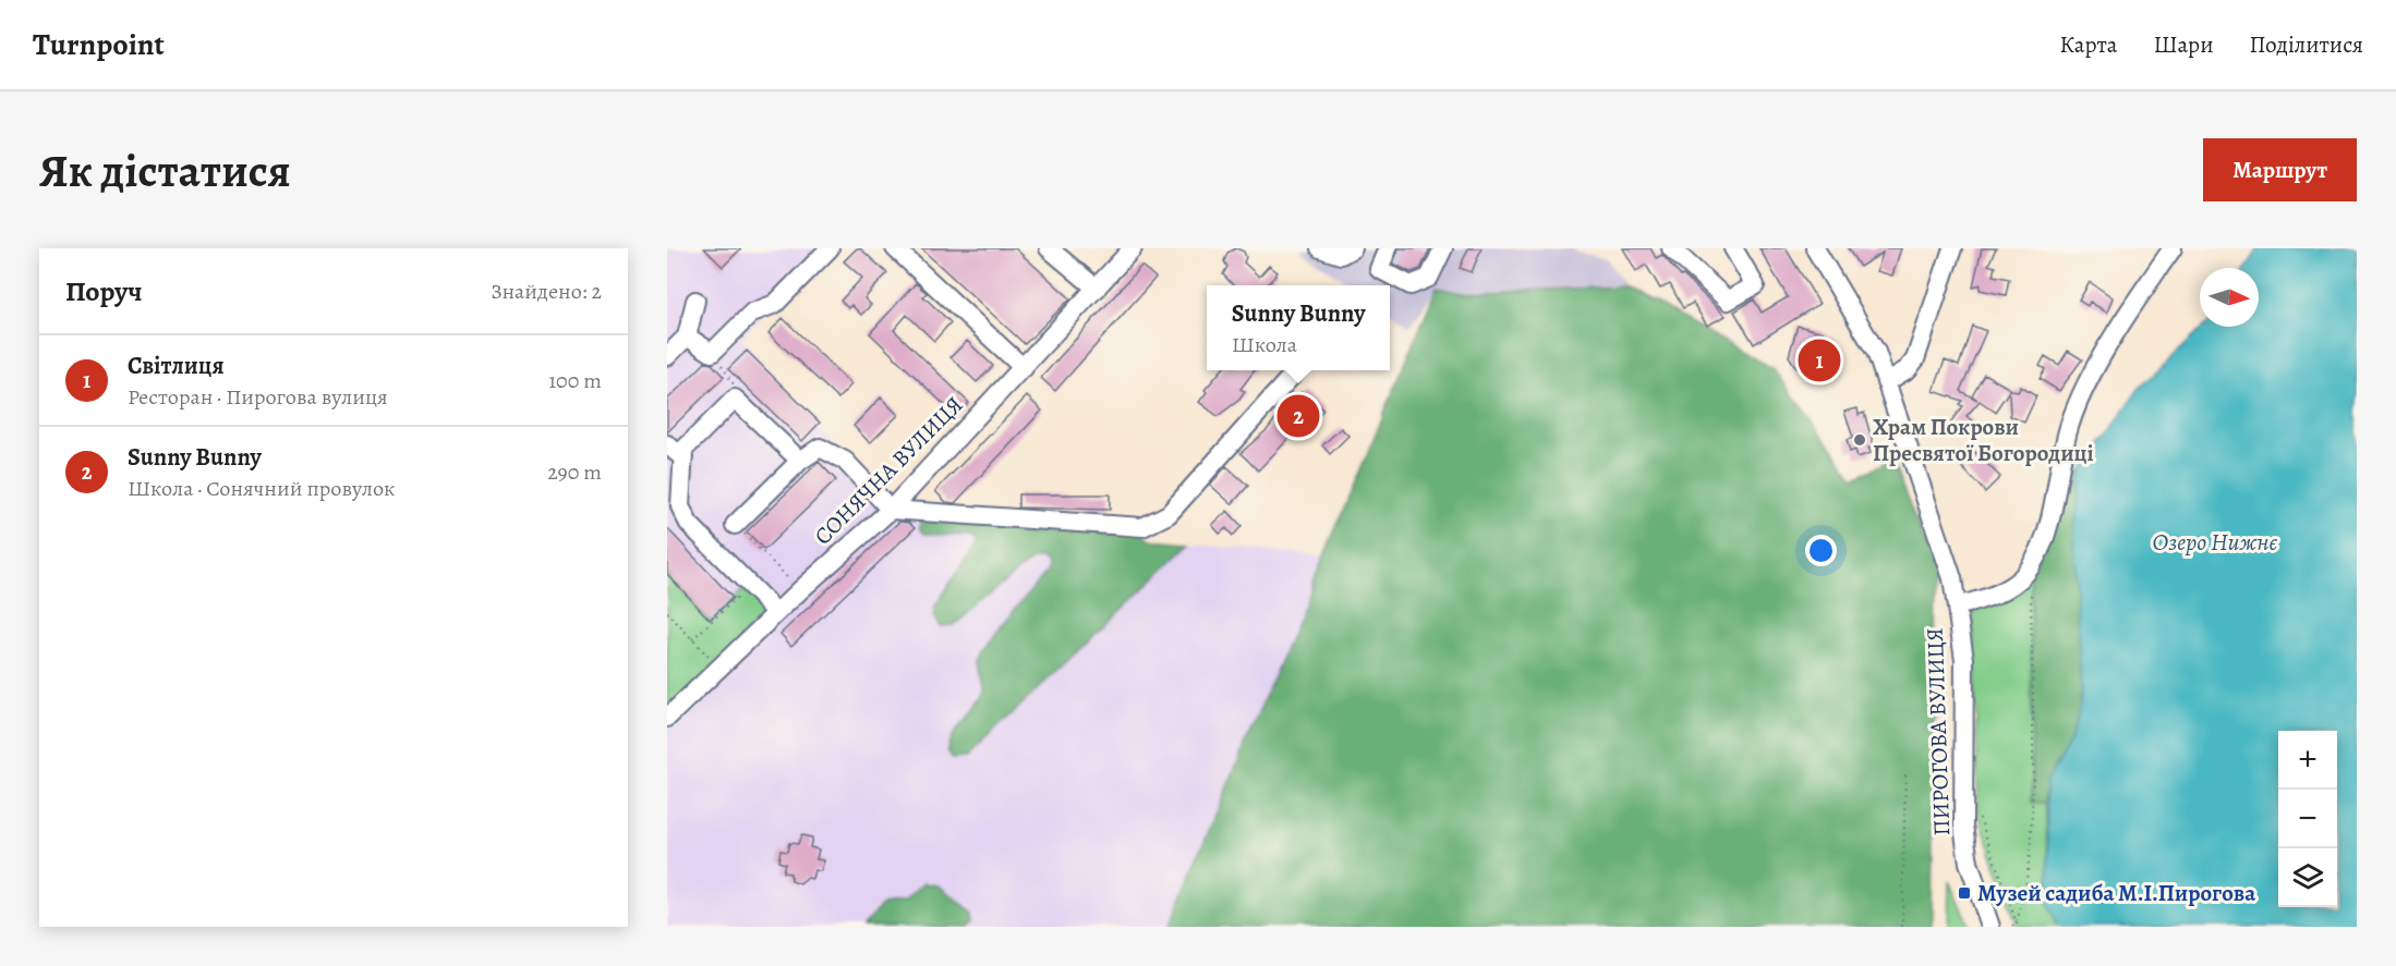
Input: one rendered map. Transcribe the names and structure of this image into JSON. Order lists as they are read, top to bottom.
{
  "streets": {
    "street": ["СОНЯЧНА ВУЛИЦЯ", "ПИРОГОВА ВУЛИЦЯ"]
  },
  "water": ["Озеро Нижнє"],
  "places": {
    "other": ["Храм Покрови Пресвятої Богородиці"],
    "transit": ["Музей садиба М.І.Пирогова"]
  },
  "north": "right",
  "page": {
    "header": "Turnpoint",
    "nav": ["Карта", "Шари", "Поділитися"],
    "buttons": "Маршрут",
    "title": "Як дістатися",
    "heading": ["Поруч", "Знайдено: 2"],
    "popup": ["Sunny Bunny", "Школа"],
    "list": [
      {
        "mark": "1",
        "name": "Світлиця",
        "note": "Ресторан · Пирогова вулиця",
        "value": "100 m"
      },
      {
        "mark": "2",
        "name": "Sunny Bunny",
        "note": "Школа · Сонячний провулок",
        "value": "290 m"
      }
    ],
    "pins": ["1", "2"],
    "map_buttons": ["+", "−"]
  }
}
